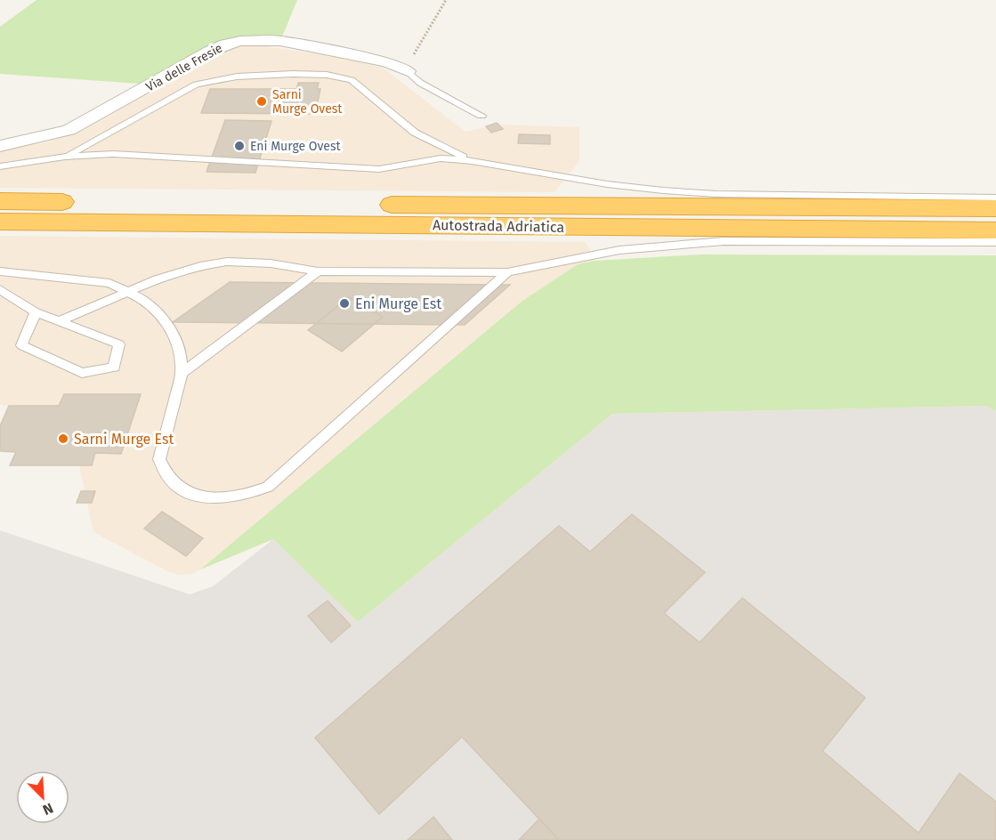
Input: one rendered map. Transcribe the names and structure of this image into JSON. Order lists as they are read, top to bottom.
{
  "streets": {
    "highway": ["Autostrada Adriatica"],
    "street": ["Via delle Fresie"]
  },
  "places": [
    "Sarni Murge Ovest",
    "Eni Murge Ovest",
    "Eni Murge Est",
    "Sarni Murge Est"
  ],
  "north": "bottom right"
}
